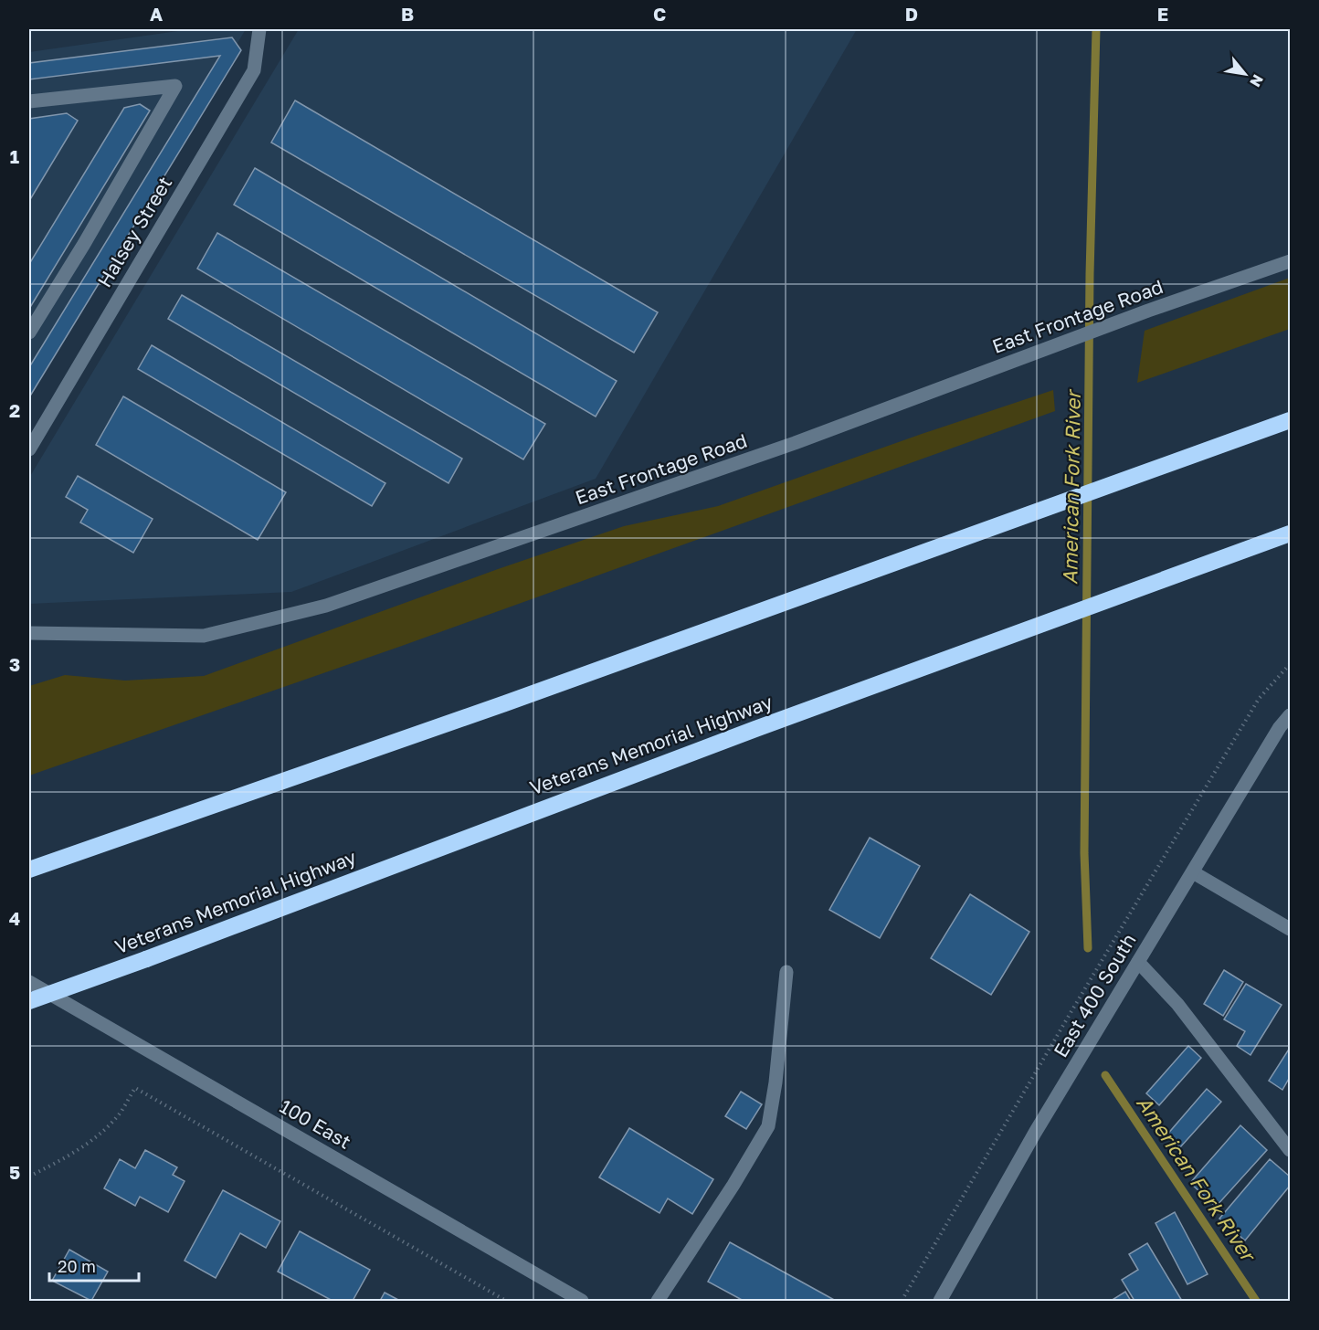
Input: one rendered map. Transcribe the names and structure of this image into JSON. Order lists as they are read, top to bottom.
{
  "streets": {
    "highway": ["Veterans Memorial Highway"],
    "street": [
      "Halsey Street",
      "East Frontage Road",
      "East 400 South",
      "100 East"
    ]
  },
  "water": ["American Fork River"],
  "scale_bar": "20 m",
  "north": "bottom right",
  "grid": {
    "columns": [
      "A",
      "B",
      "C",
      "D",
      "E"
    ],
    "rows": [
      "1",
      "2",
      "3",
      "4",
      "5"
    ]
  }
}
